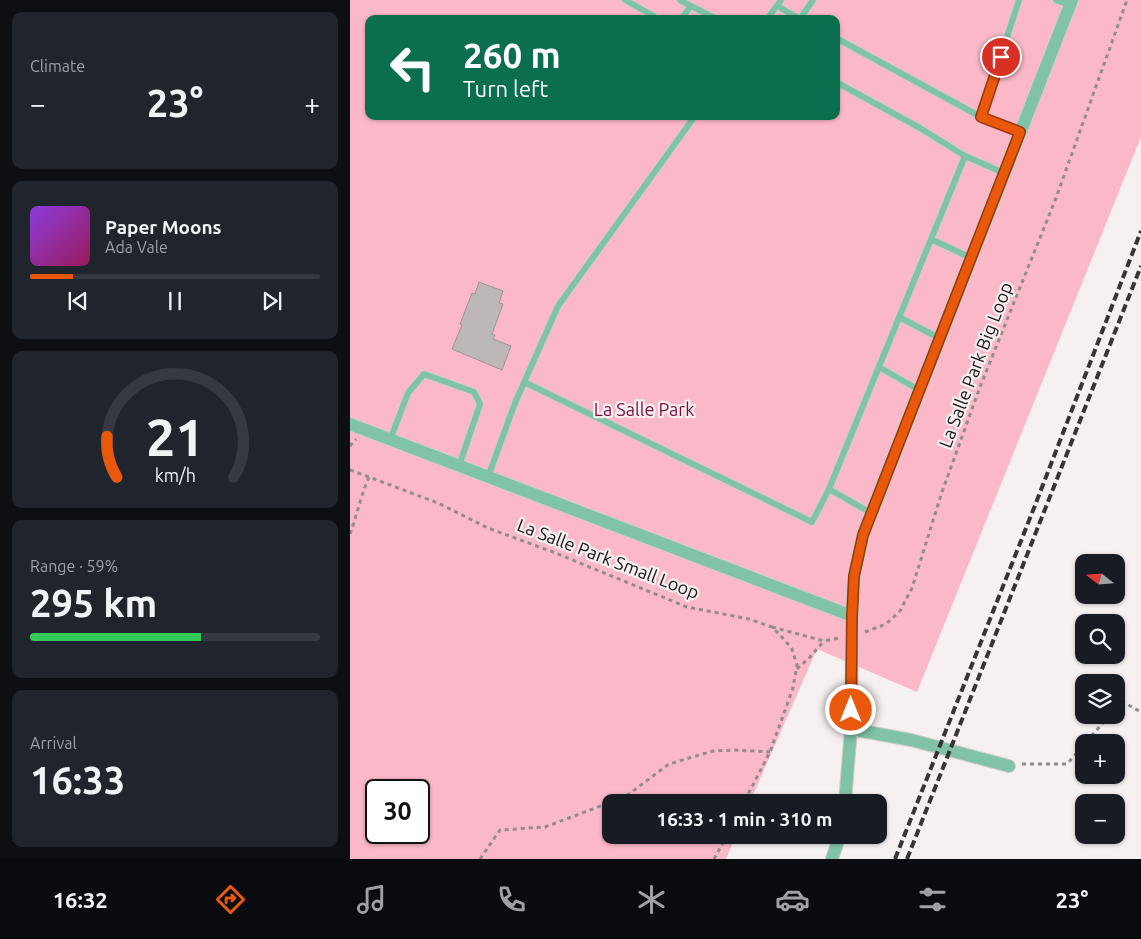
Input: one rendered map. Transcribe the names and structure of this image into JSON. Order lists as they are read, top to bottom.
{
  "streets": {
    "path": ["La Salle Park Big Loop", "La Salle Park Small Loop"]
  },
  "crossings": [
    ["La Salle Park Big Loop", "La Salle Park Small Loop"]
  ],
  "parks": ["La Salle Park"],
  "north": "left",
  "page": {
    "tile": [
      "Climate",
      ["Range · 59%", "295 km"],
      ["Arrival", "16:33"]
    ],
    "turn": ["260 m", "Turn left"],
    "heat": ["−", "23°", "+"],
    "song": ["Paper Moons", "Ada Vale"],
    "map_buttons": ["+", "−"],
    "limit": "30",
    "trip": "16:33 · 1 min · 310 m",
    "tabs": ["16:32", "23°"],
    "gauge": ["21", "km/h"]
  }
}
